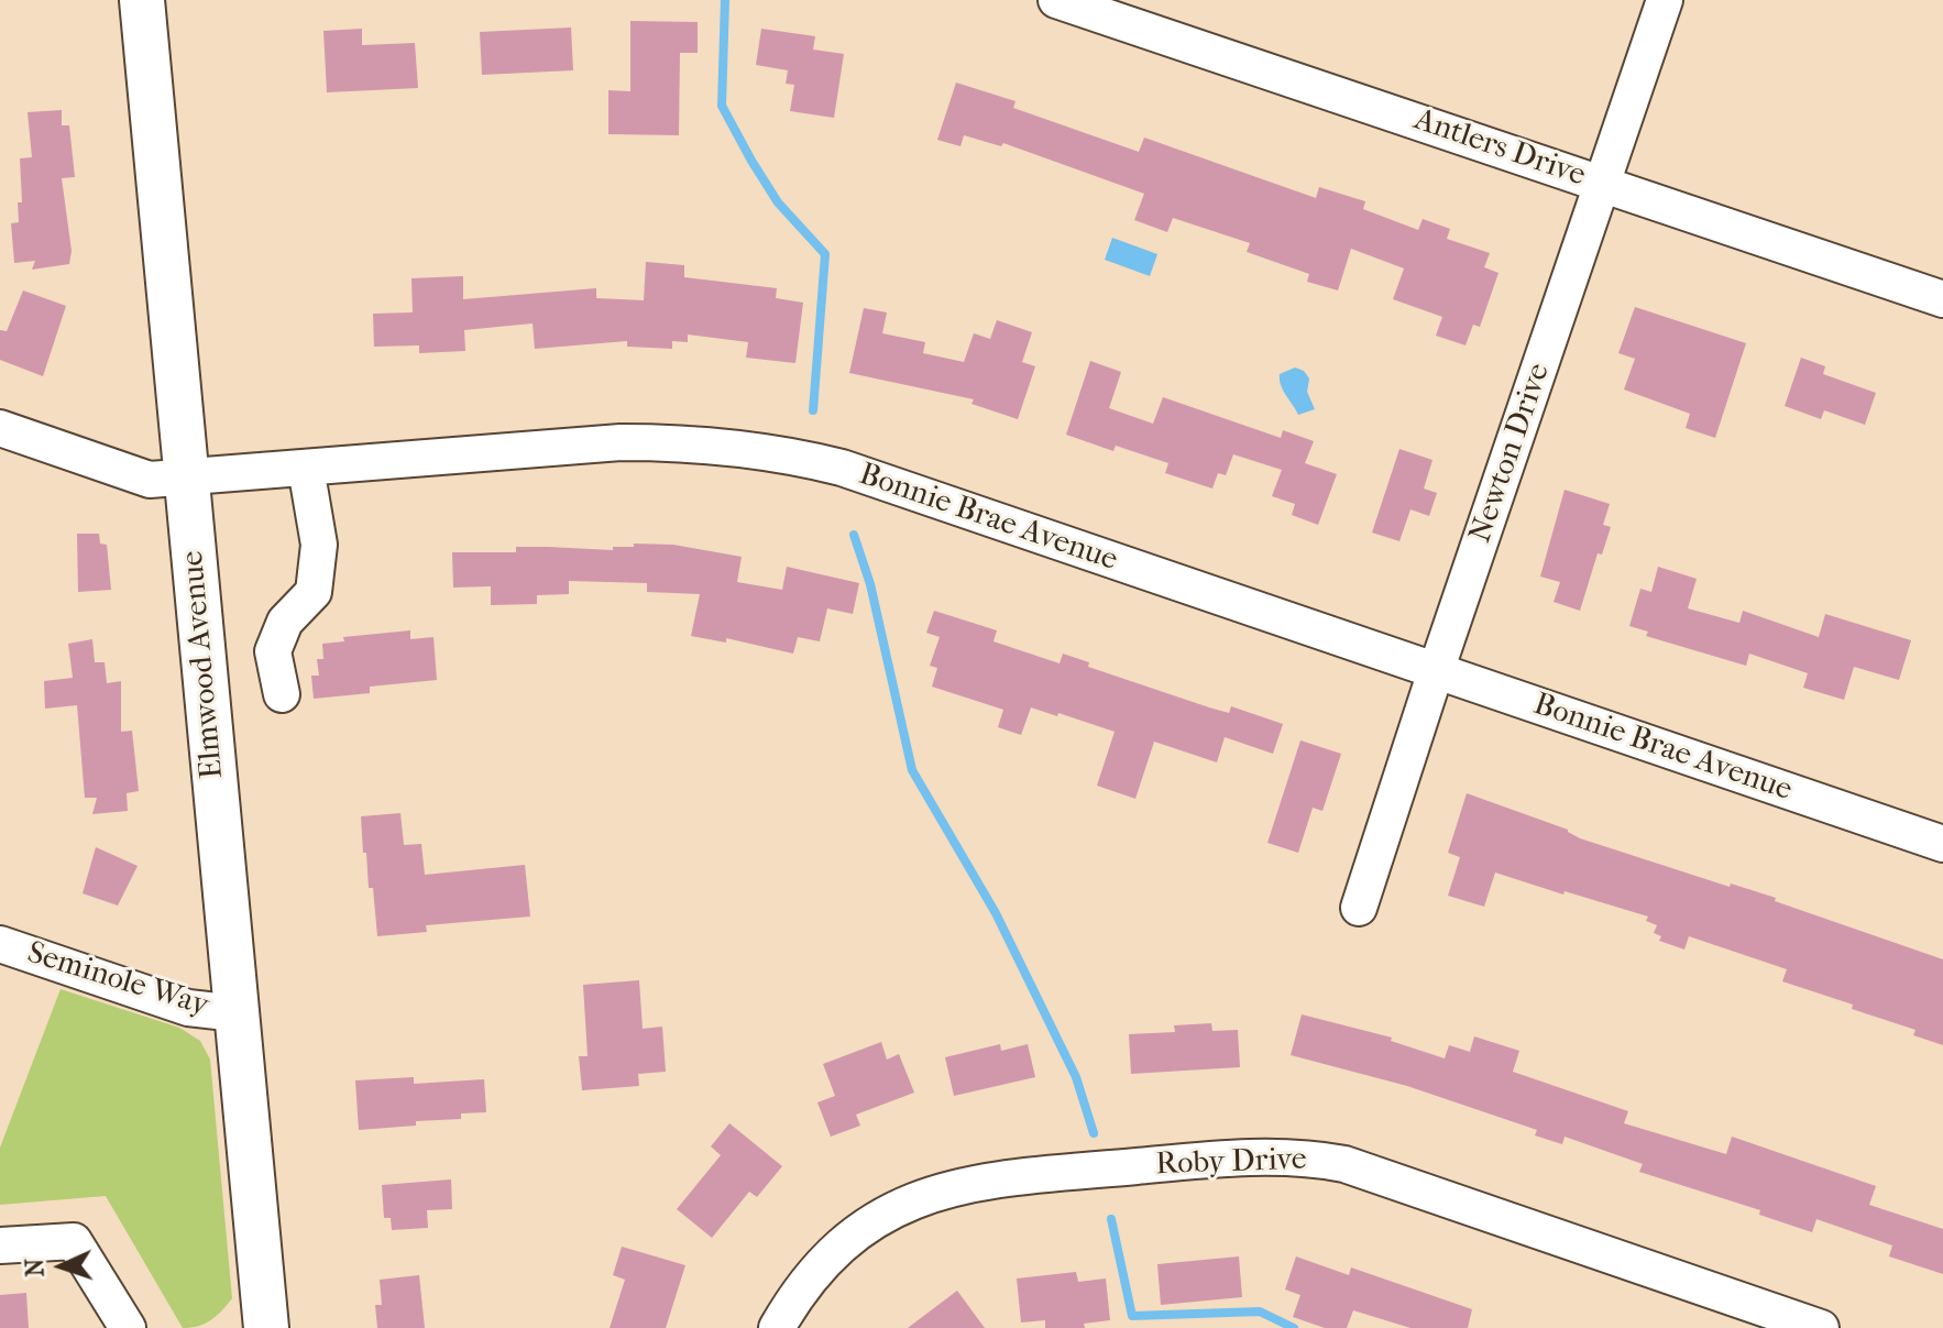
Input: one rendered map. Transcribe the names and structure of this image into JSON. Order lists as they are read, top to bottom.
{
  "streets": {
    "main road": ["Elmwood Avenue"],
    "street": [
      "Antlers Drive",
      "Newton Drive",
      "Bonnie Brae Avenue",
      "Seminole Way",
      "Roby Drive"
    ]
  },
  "crossings": [
    ["Antlers Drive", "Newton Drive"],
    ["Newton Drive", "Bonnie Brae Avenue"],
    ["Bonnie Brae Avenue", "Elmwood Avenue"],
    ["Elmwood Avenue", "Seminole Way"]
  ],
  "north": "left"
}
